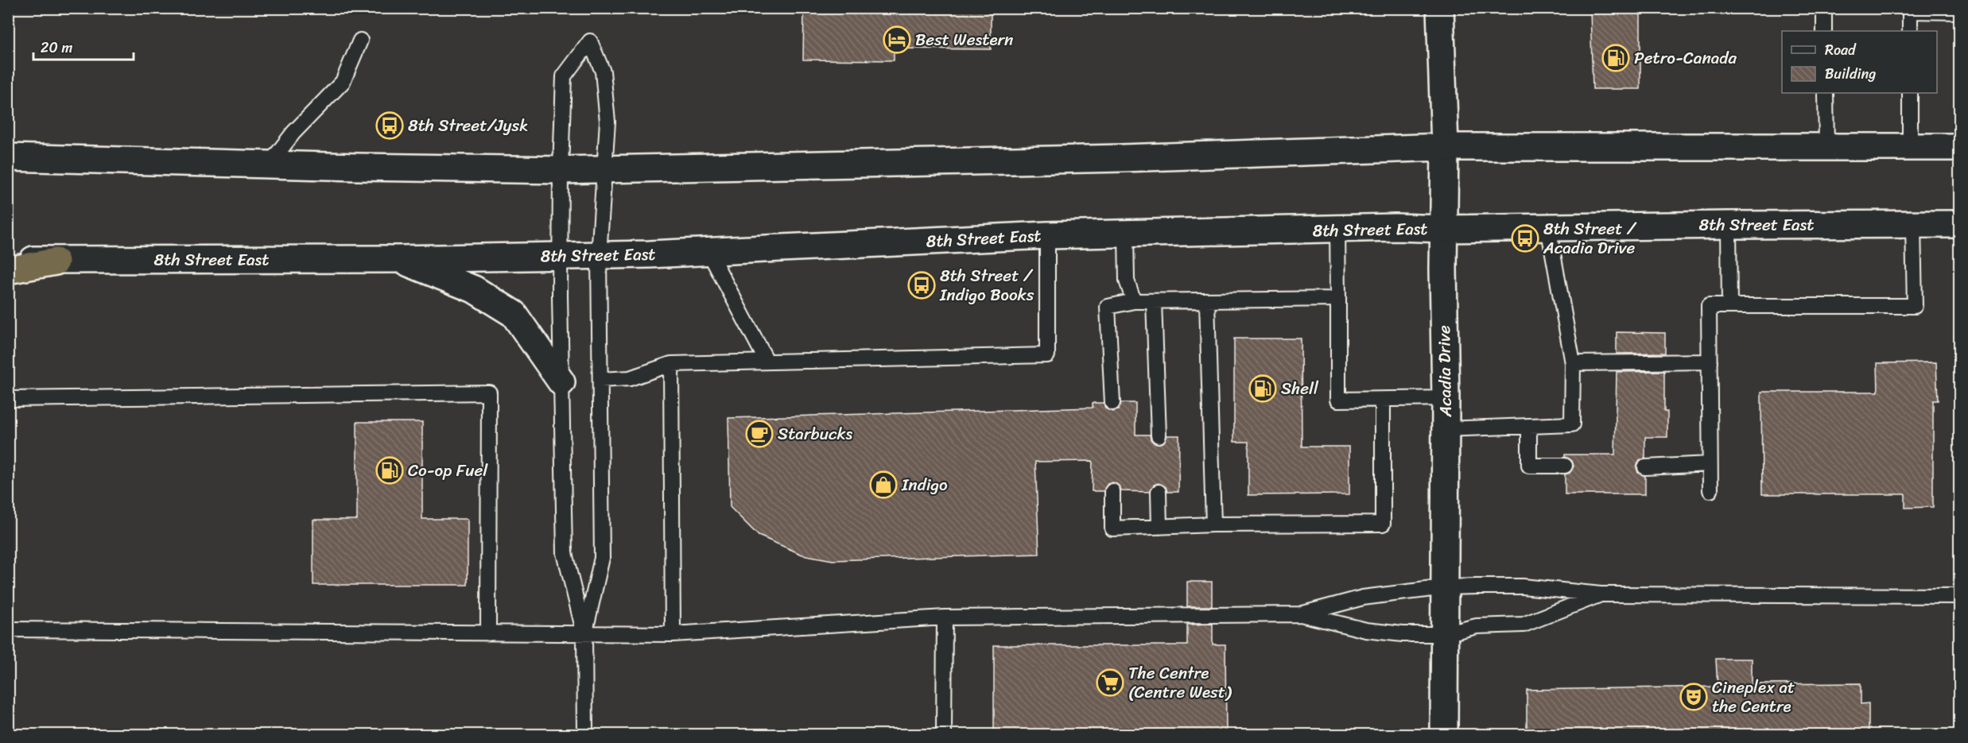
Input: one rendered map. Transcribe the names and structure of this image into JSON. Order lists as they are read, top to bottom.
{
  "streets": {
    "main road": ["8th Street East", "Acadia Drive"]
  },
  "crossings": [
    ["8th Street East", "Acadia Drive"]
  ],
  "places": {
    "hotel": ["Best Western"],
    "fuel station": ["Petro-Canada", "Shell", "Co-op Fuel"],
    "bus stop": ["8th Street/Jysk", "8th Street / Acadia Drive", "8th Street / Indigo Books"],
    "cafe": ["Starbucks"],
    "shop": ["Indigo"],
    "supermarket": ["The Centre (Centre West)"],
    "theatre": ["Cineplex at the Centre"]
  },
  "legend": ["Road", "Building"],
  "scale_bar": "20 m"
}
